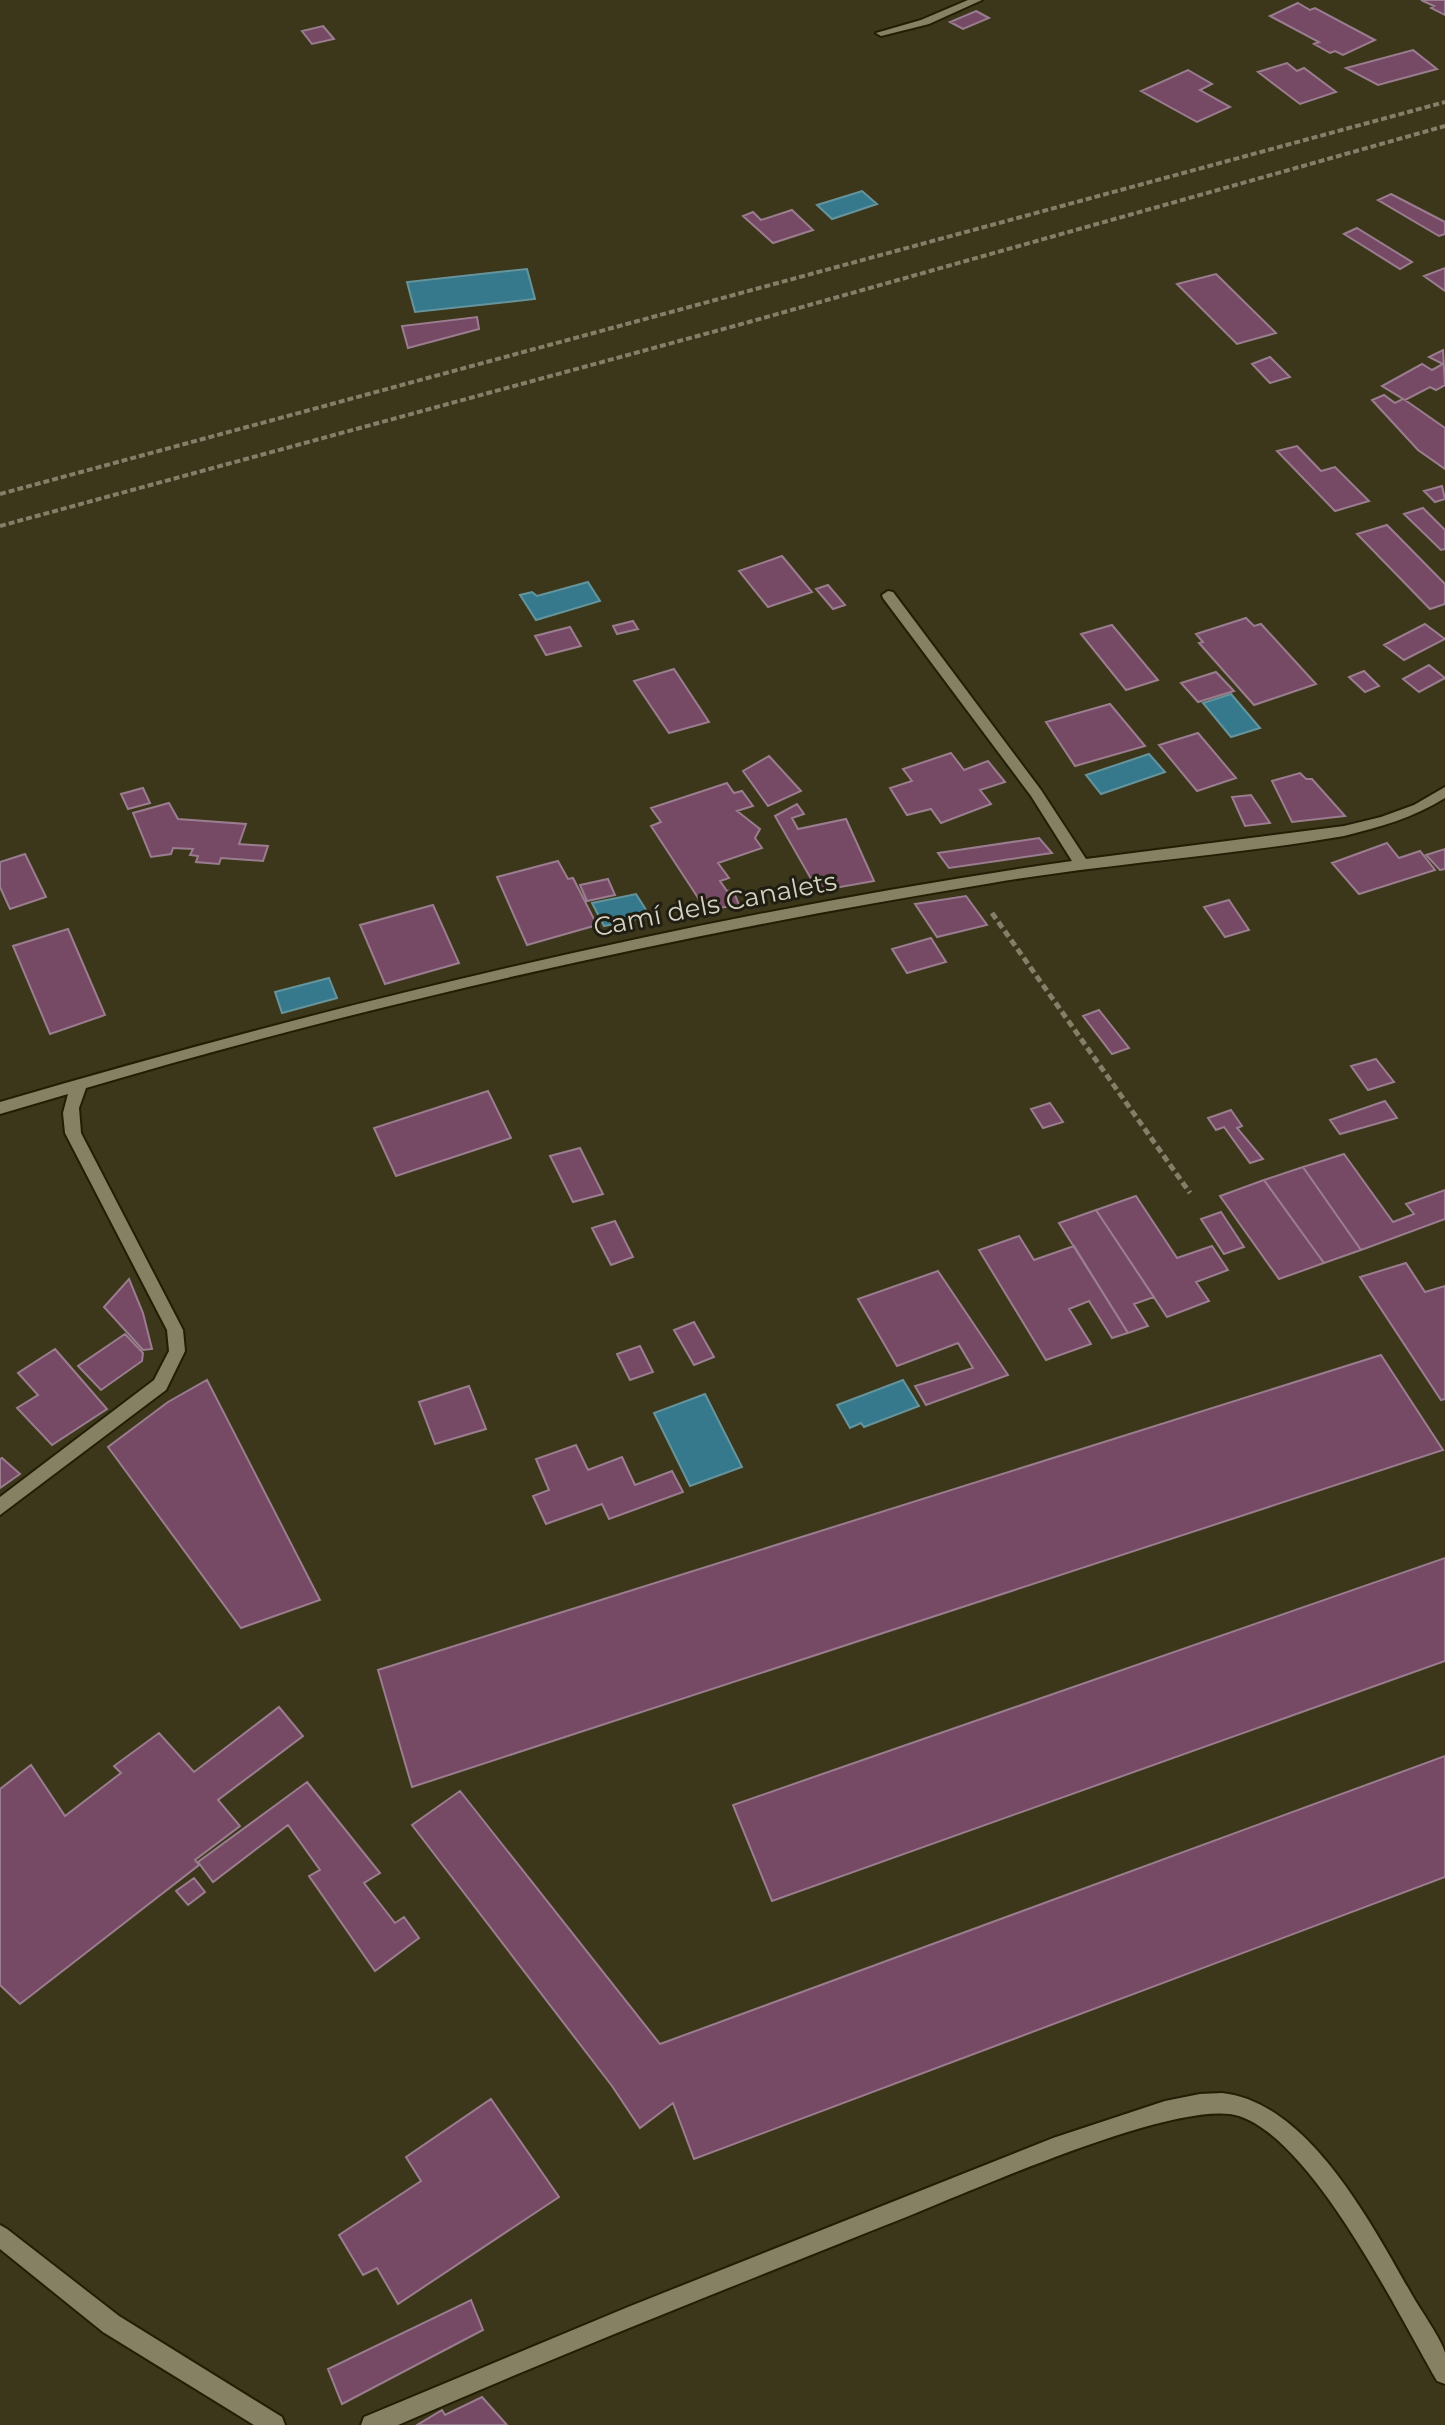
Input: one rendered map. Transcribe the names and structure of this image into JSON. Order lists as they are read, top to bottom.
{
  "streets": {
    "street": ["Camí dels Canalets"]
  }
}
